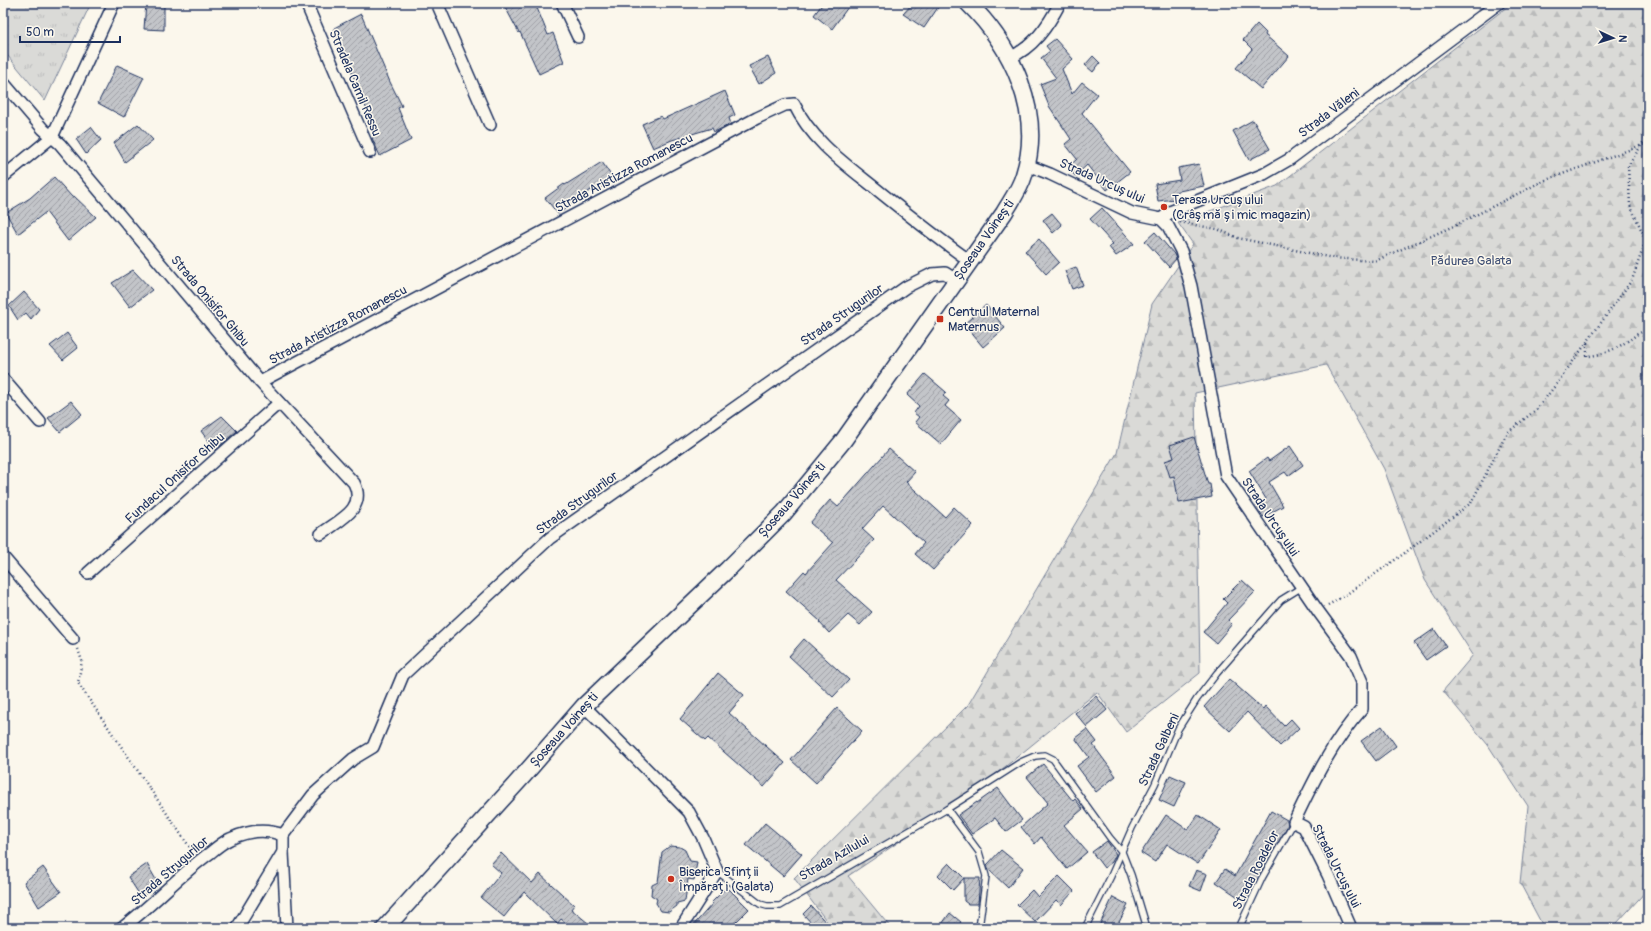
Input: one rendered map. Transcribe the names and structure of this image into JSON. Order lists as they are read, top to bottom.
{
  "streets": {
    "main road": ["Șoseaua Voinești"],
    "street": [
      "Stradela Camil Ressu",
      "Strada Văleni",
      "Strada Aristizza Romanescu",
      "Strada Urcușului",
      "Strada Onisifor Ghibu",
      "Strada Strugurilor",
      "Fundacul Onisifor Ghibu",
      "Strada Azilului"
    ],
    "lane": ["Strada Galbeni", "Strada Roadelor"]
  },
  "crossings": [
    ["Strada Văleni", "Strada Urcușului"],
    ["Strada Aristizza Romanescu", "Șoseaua Voinești"],
    ["Strada Aristizza Romanescu", "Strada Onisifor Ghibu"],
    ["Strada Urcușului", "Șoseaua Voinești"],
    ["Strada Urcușului", "Strada Galbeni"],
    ["Strada Urcușului", "Strada Roadelor"],
    ["Șoseaua Voinești", "Strada Strugurilor"],
    ["Șoseaua Voinești", "Strada Azilului"],
    ["Strada Onisifor Ghibu", "Fundacul Onisifor Ghibu"],
    ["Strada Galbeni", "Strada Azilului"]
  ],
  "parks": ["Pădurea Galata"],
  "places": {
    "other": ["Terasa Urcușului (Crâșmă și mic magazin)", "Biserica Sfinții Împărați (Galata)"],
    "transit": ["Centrul Maternal Maternus"]
  },
  "scale_bar": "50 m",
  "north": "right"
}
